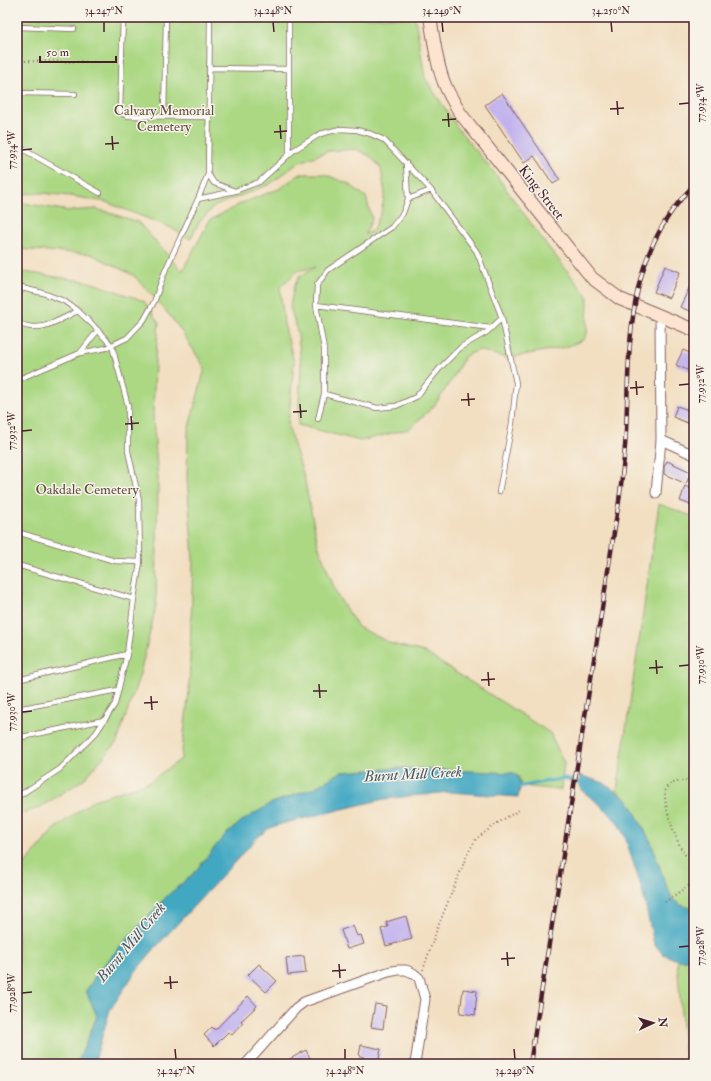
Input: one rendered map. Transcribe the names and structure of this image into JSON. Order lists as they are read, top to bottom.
{
  "streets": {
    "street": ["King Street"]
  },
  "water": ["Burnt Mill Creek"],
  "parks": ["Calvary Memorial Cemetery", "Oakdale Cemetery"],
  "scale_bar": "50 m",
  "north": "right",
  "coordinates": [
    "34.247°N",
    "34.248°N",
    "34.249°N",
    "34.250°N",
    "77.934°W",
    "77.932°W",
    "77.930°W",
    "77.928°W"
  ]
}
